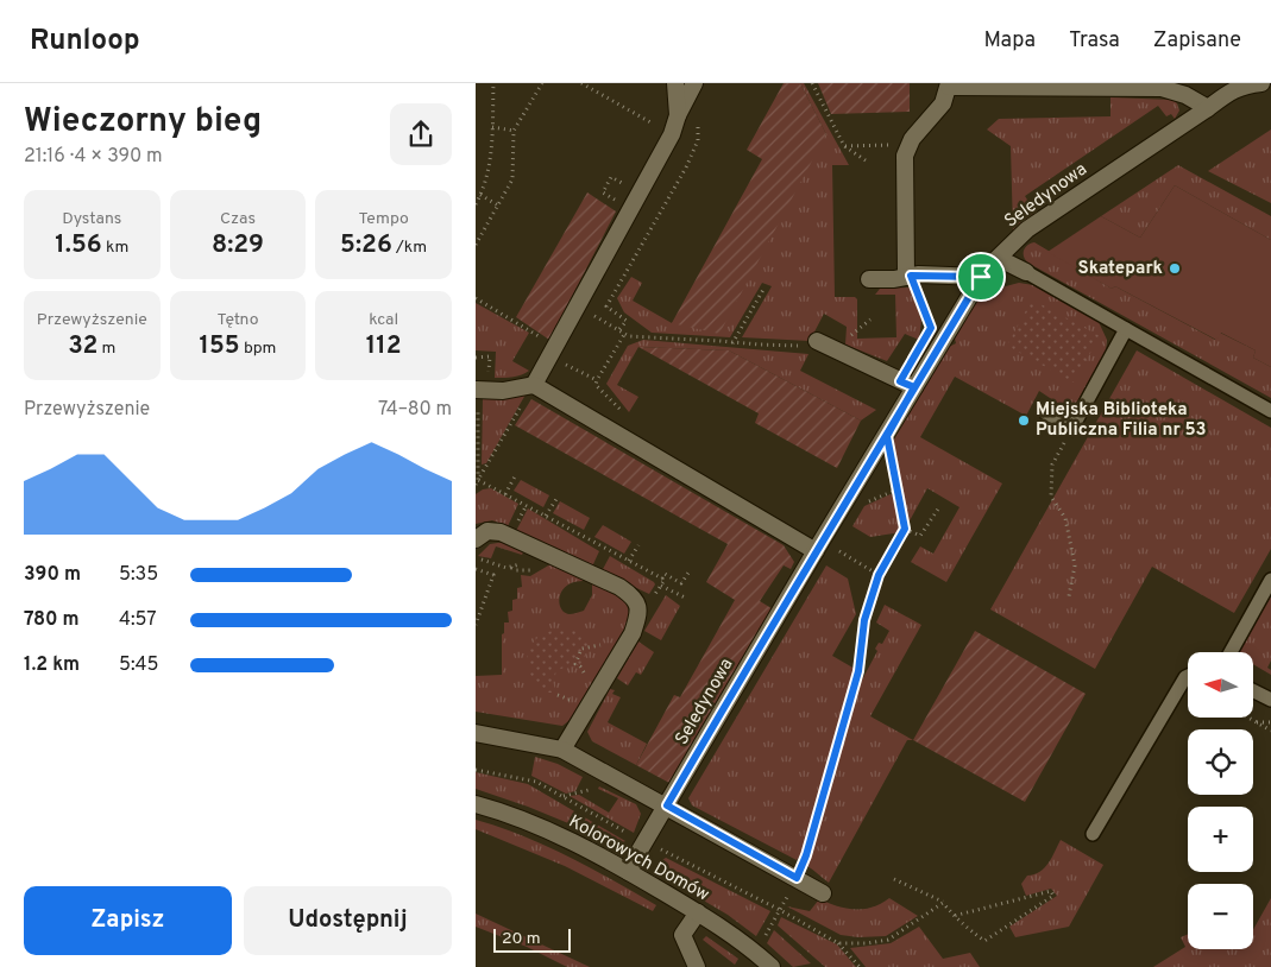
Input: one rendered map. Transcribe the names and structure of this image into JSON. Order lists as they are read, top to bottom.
{
  "streets": {
    "street": ["Seledynowa", "Kolorowych Domów"]
  },
  "crossings": [
    ["Seledynowa", "Kolorowych Domów"]
  ],
  "places": ["Skatepark", "Miejska Biblioteka Publiczna Filia nr 53"],
  "scale_bar": "20 m",
  "north": "left",
  "page": {
    "header": "Runloop",
    "nav": ["Mapa", "Trasa", "Zapisane"],
    "heading": ["Wieczorny bieg", "21:16 · 4 × 390 m"],
    "stats": [
      ["Dystans", "1.56 km"],
      ["Czas", "8:29"],
      ["Tempo", "5:26 /km"],
      ["Przewyższenie", "32 m"],
      ["Tętno", "155 bpm"],
      ["kcal", "112"]
    ],
    "chart": ["Przewyższenie", "74–80 m"],
    "list": [
      {
        "name": "390 m",
        "note": "5:35"
      },
      {
        "name": "780 m",
        "note": "4:57"
      },
      {
        "name": "1.2 km",
        "note": "5:45"
      }
    ],
    "map_buttons": ["+", "−"],
    "buttons": ["Zapisz", "Udostępnij"],
    "scale": "20 m"
  }
}
